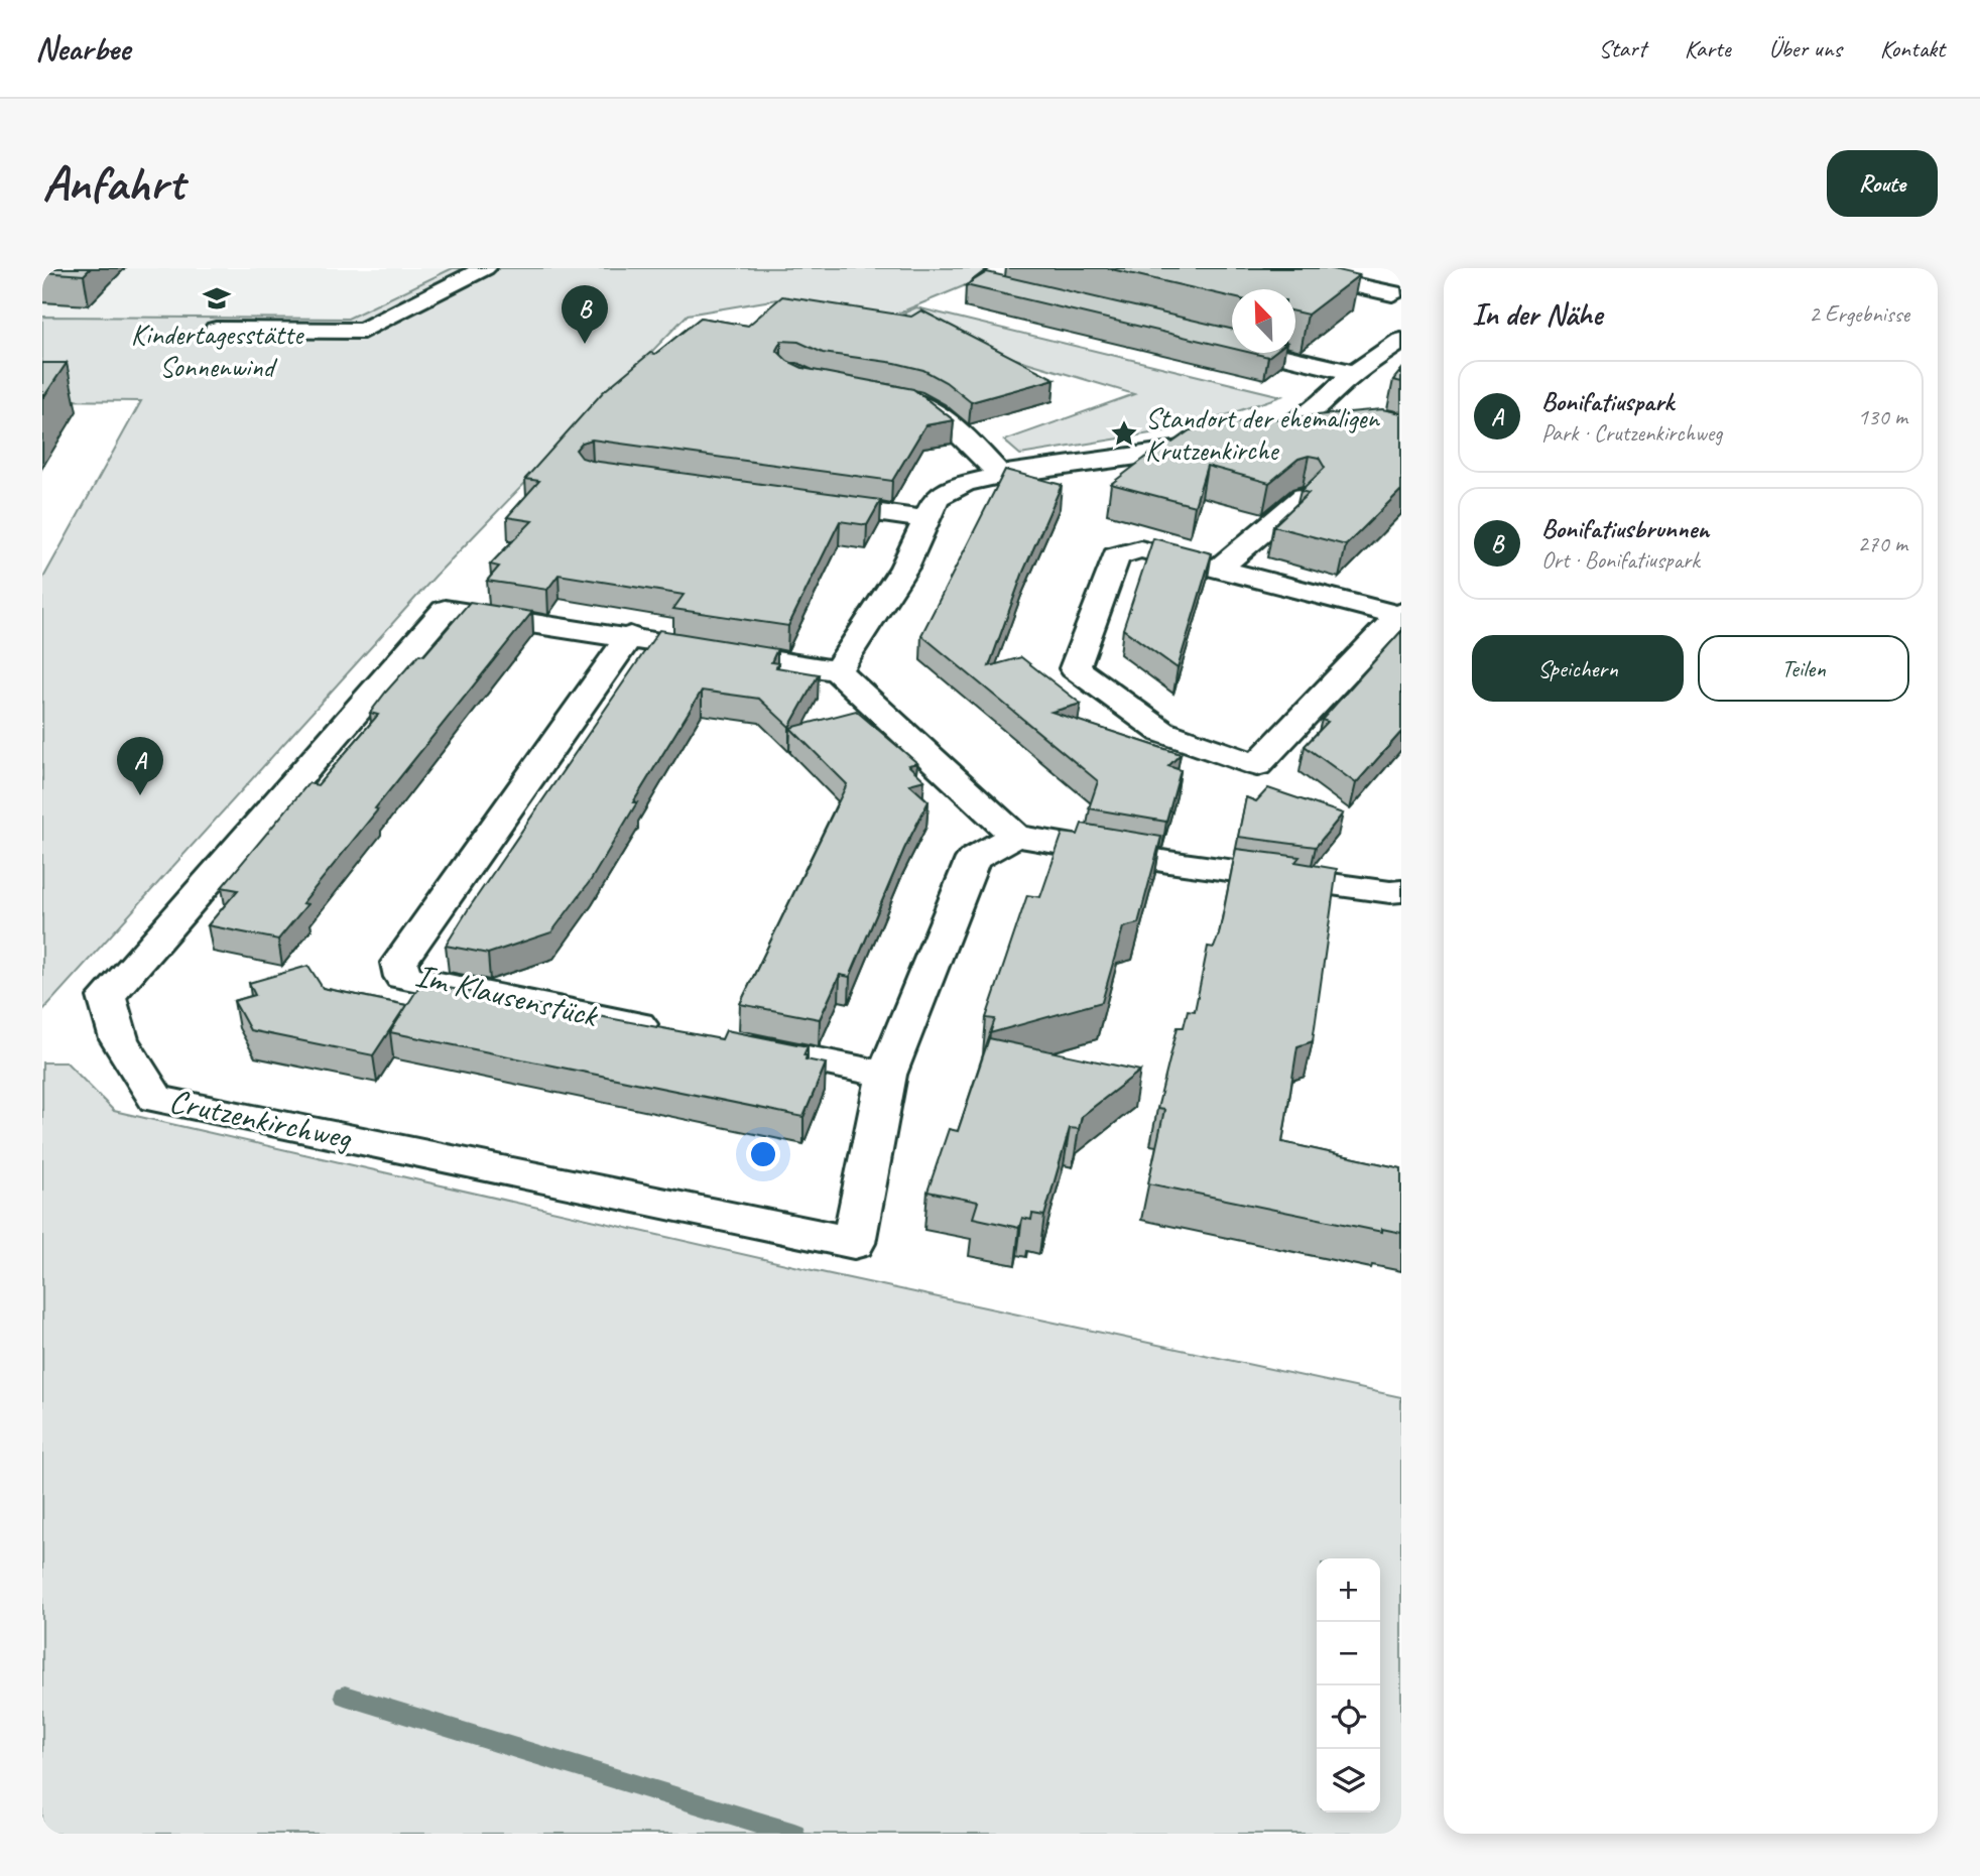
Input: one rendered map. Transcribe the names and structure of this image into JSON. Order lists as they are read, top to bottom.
{
  "streets": {
    "street": ["Im Klausenstück", "Crutzenkirchweg"]
  },
  "crossings": [
    ["Im Klausenstück", "Crutzenkirchweg"]
  ],
  "places": {
    "school or university": ["Kindertagesstätte Sonnenwind"],
    "place": ["Standort der ehemaligen Krutzenkirche"]
  },
  "north": "top left",
  "page": {
    "header": "Nearbee",
    "nav": [
      "Start",
      "Karte",
      "Über uns",
      "Kontakt"
    ],
    "buttons": [
      "Route",
      ["Speichern", "Teilen"]
    ],
    "title": "Anfahrt",
    "heading": ["In der Nähe", "2 Ergebnisse"],
    "pins": ["B", "A"],
    "list": [
      {
        "mark": "A",
        "name": "Bonifatiuspark",
        "note": "Park · Crutzenkirchweg",
        "value": "130 m"
      },
      {
        "mark": "B",
        "name": "Bonifatiusbrunnen",
        "note": "Ort · Bonifatiuspark",
        "value": "270 m"
      }
    ],
    "map_buttons": ["+", "−"]
  }
}
